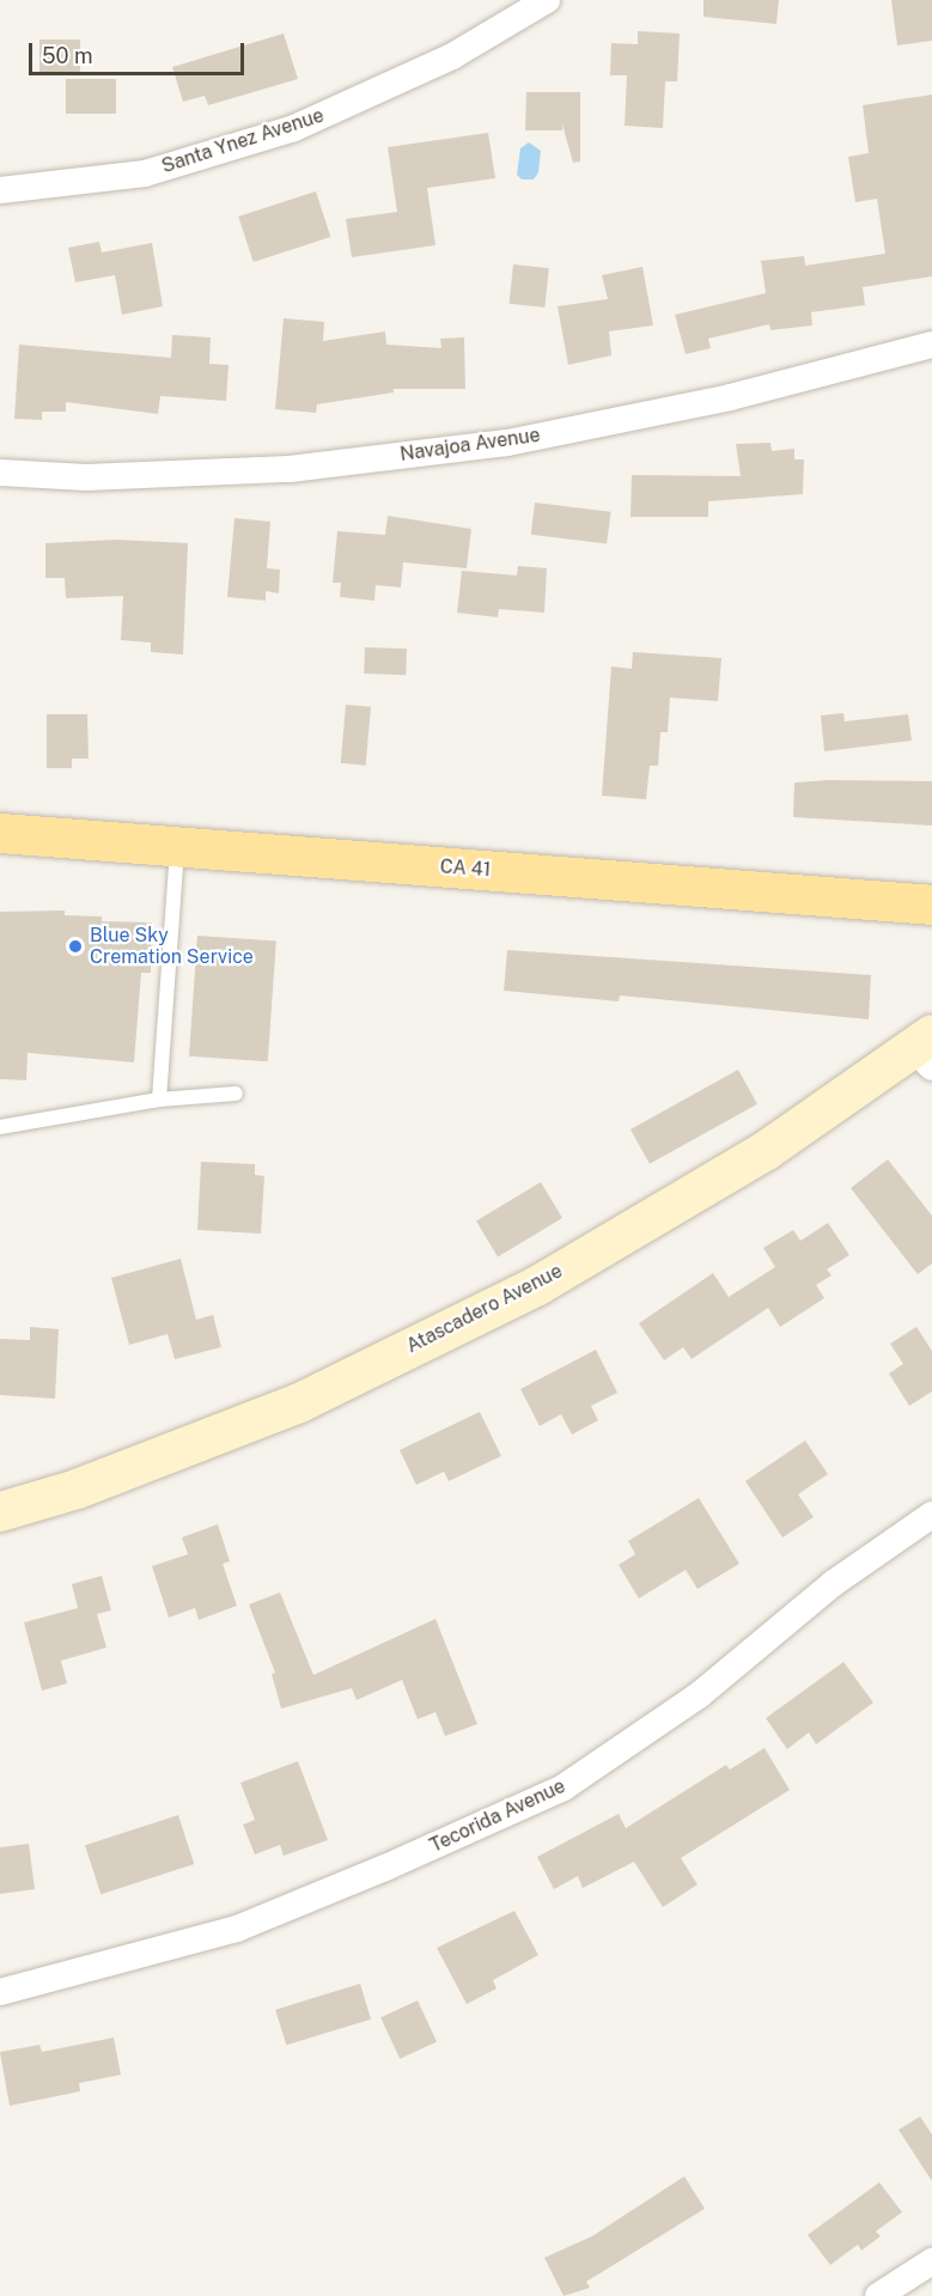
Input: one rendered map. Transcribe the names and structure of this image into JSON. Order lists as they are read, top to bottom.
{
  "streets": {
    "main road": ["CA 41", "Atascadero Avenue"],
    "street": ["Santa Ynez Avenue", "Navajoa Avenue", "Tecorida Avenue"]
  },
  "places": ["Blue Sky Cremation Service"],
  "scale_bar": "50 m"
}
